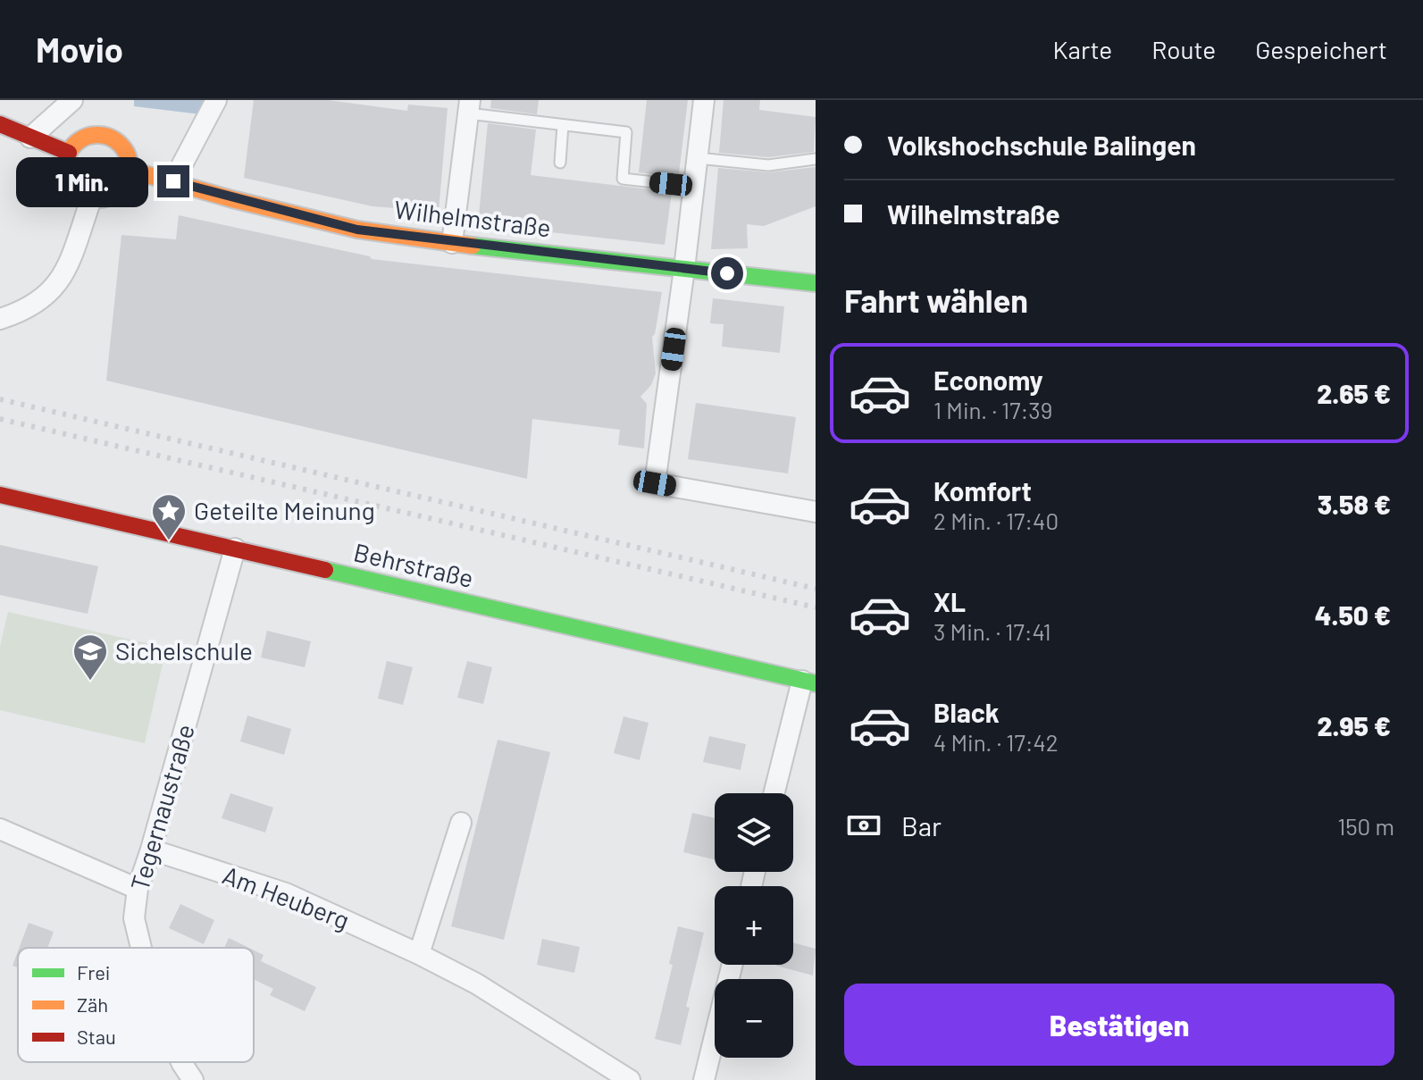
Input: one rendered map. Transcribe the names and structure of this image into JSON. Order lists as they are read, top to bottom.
{
  "streets": {
    "street": [
      "Wilhelmstraße",
      "Behrstraße",
      "Tegernaustraße",
      "Am Heuberg"
    ]
  },
  "crossings": [
    ["Behrstraße", "Tegernaustraße"],
    ["Tegernaustraße", "Am Heuberg"]
  ],
  "places": {
    "place": ["Geteilte Meinung"],
    "school or university": ["Sichelschule"]
  },
  "legend": ["Frei", "Zäh", "Stau"],
  "page": {
    "header": "Movio",
    "nav": ["Karte", "Route", "Gespeichert"],
    "banner": ["Volkshochschule Balingen", "Wilhelmstraße"],
    "bubble": "1 Min.",
    "heading": "Fahrt wählen",
    "list": [
      {
        "name": "Economy",
        "note": "1 Min. · 17:39",
        "value": "2.65 €"
      },
      {
        "name": "Komfort",
        "note": "2 Min. · 17:40",
        "value": "3.58 €"
      },
      {
        "name": "XL",
        "note": "3 Min. · 17:41",
        "value": "4.50 €"
      },
      {
        "name": "Black",
        "note": "4 Min. · 17:42",
        "value": "2.95 €"
      }
    ],
    "pay": ["Bar", "150 m"],
    "map_buttons": ["+", "−"],
    "buttons": "Bestätigen"
  }
}
